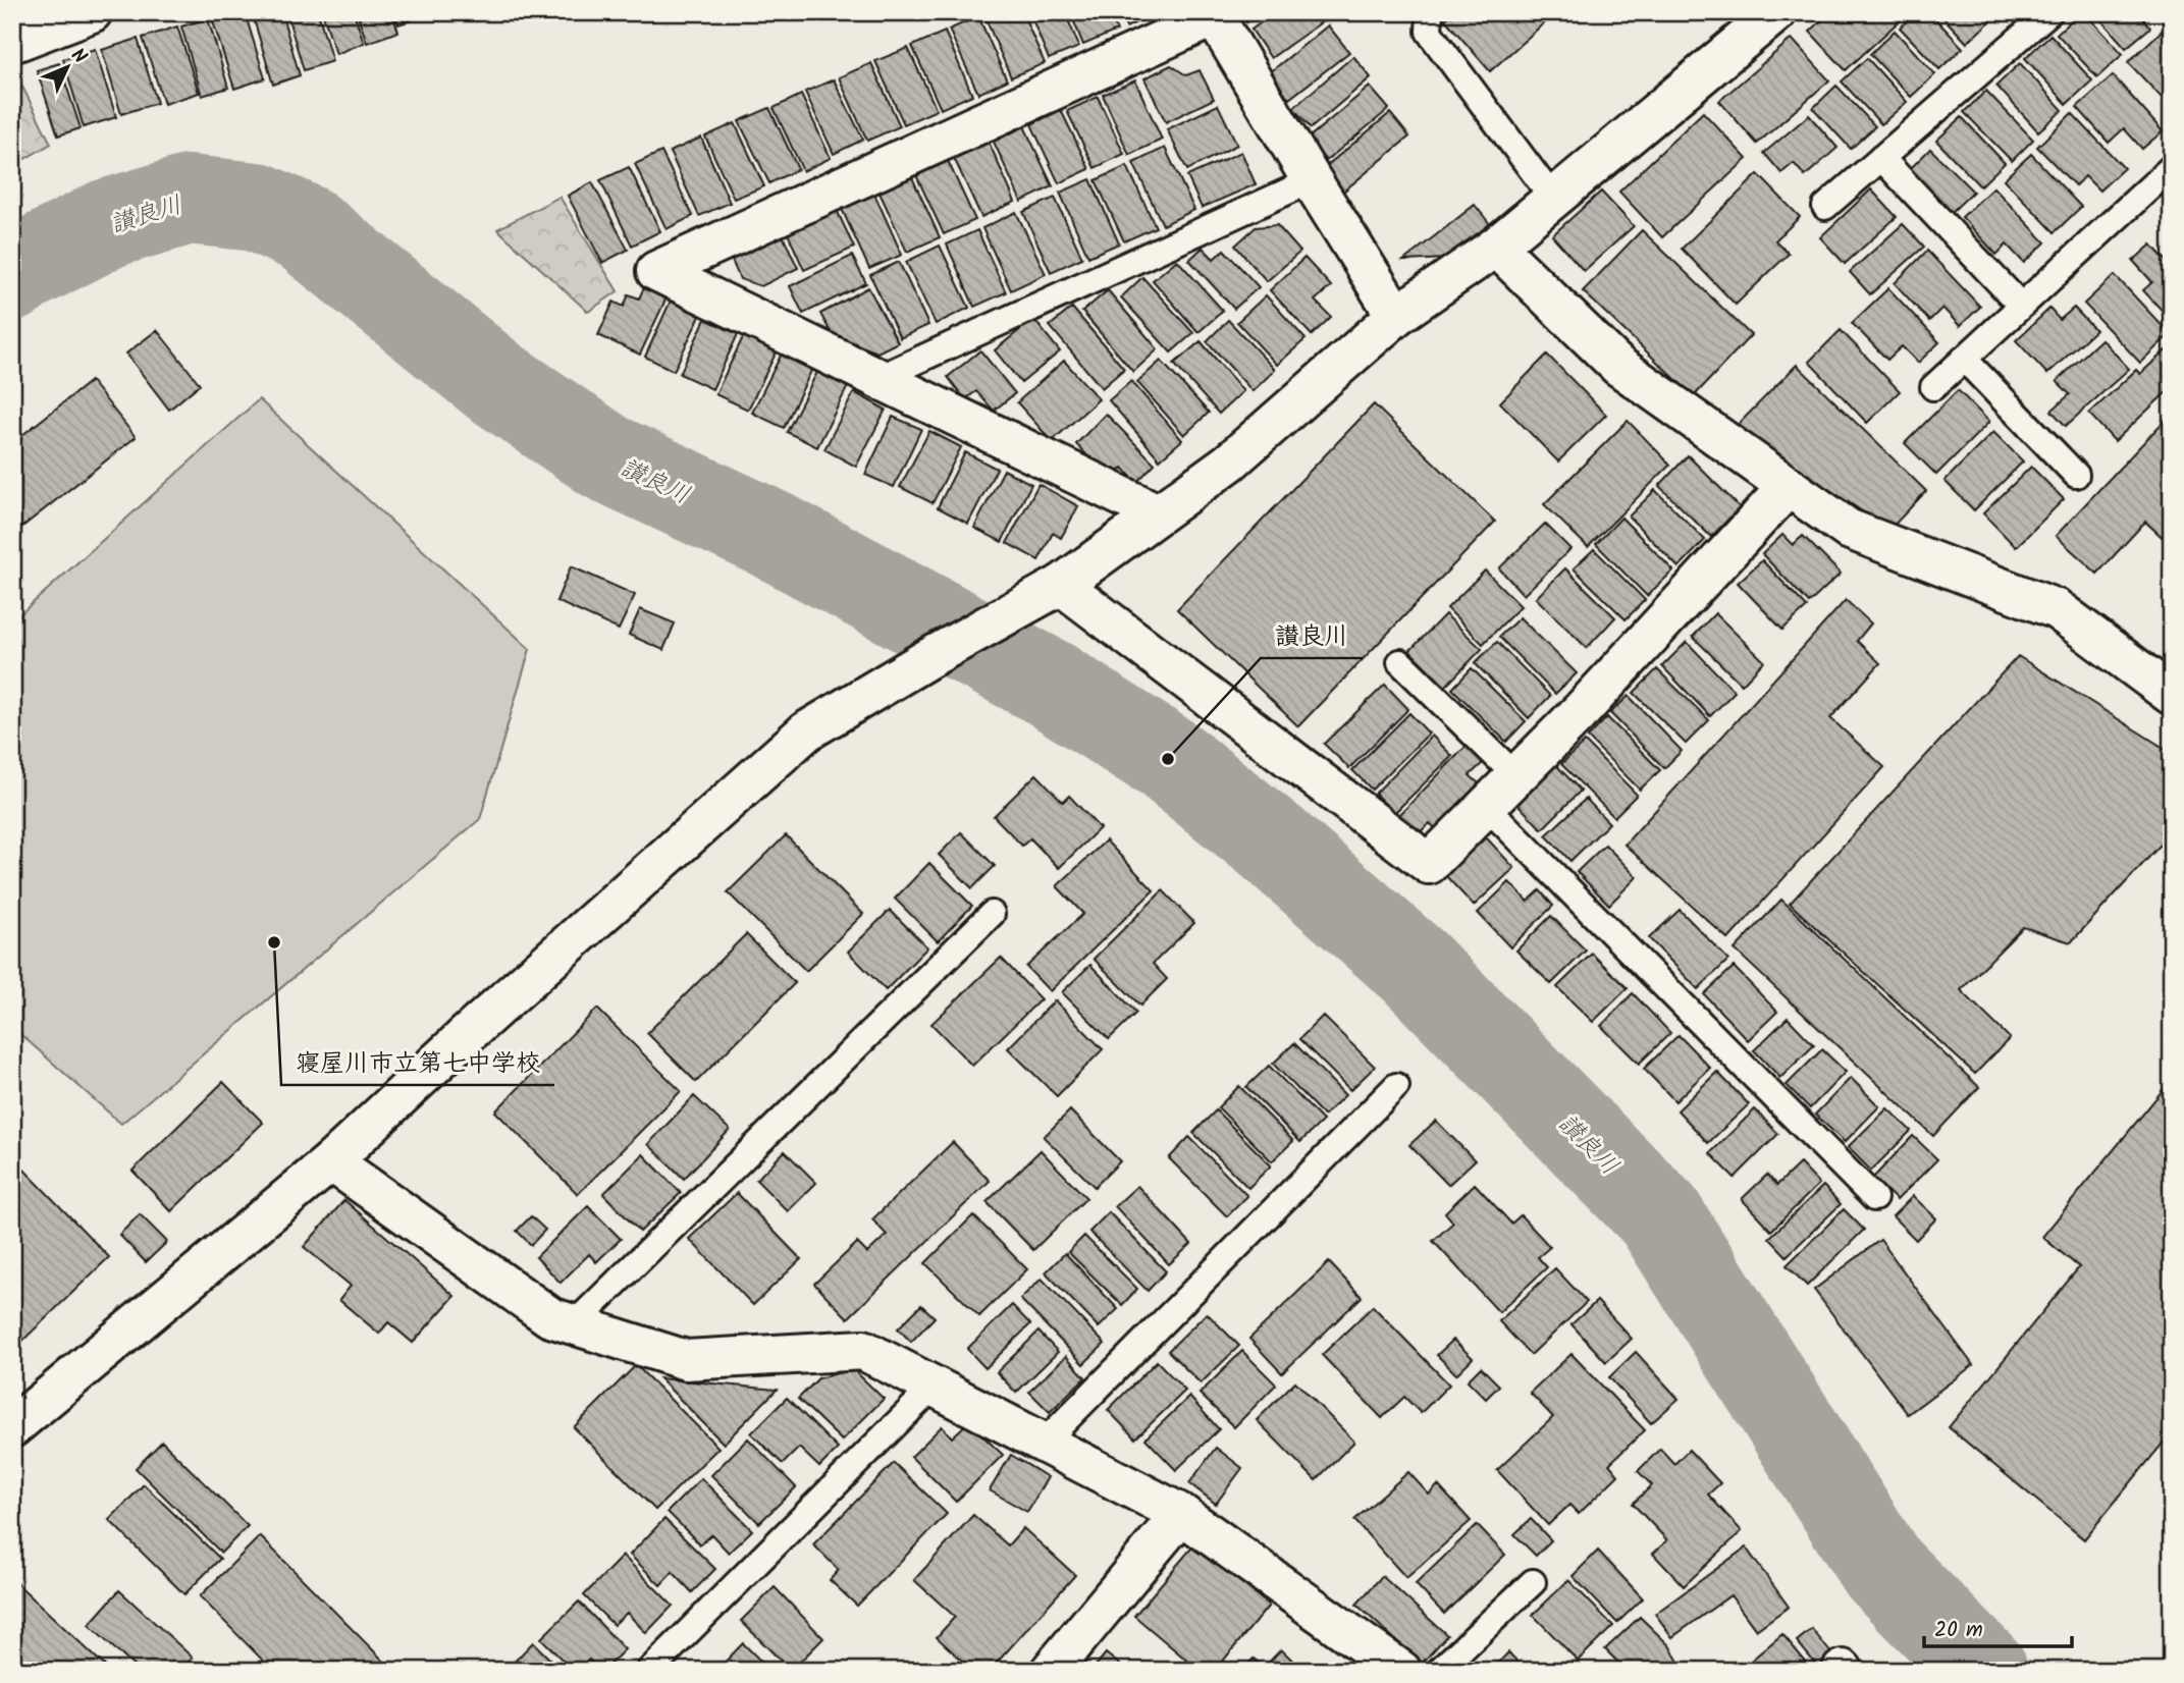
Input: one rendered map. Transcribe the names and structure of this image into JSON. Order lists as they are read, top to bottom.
{
  "water": ["讃良川"],
  "places": ["讃良川", "寝屋川市立第七中学校"],
  "scale_bar": "20 m",
  "north": "top right"
}
